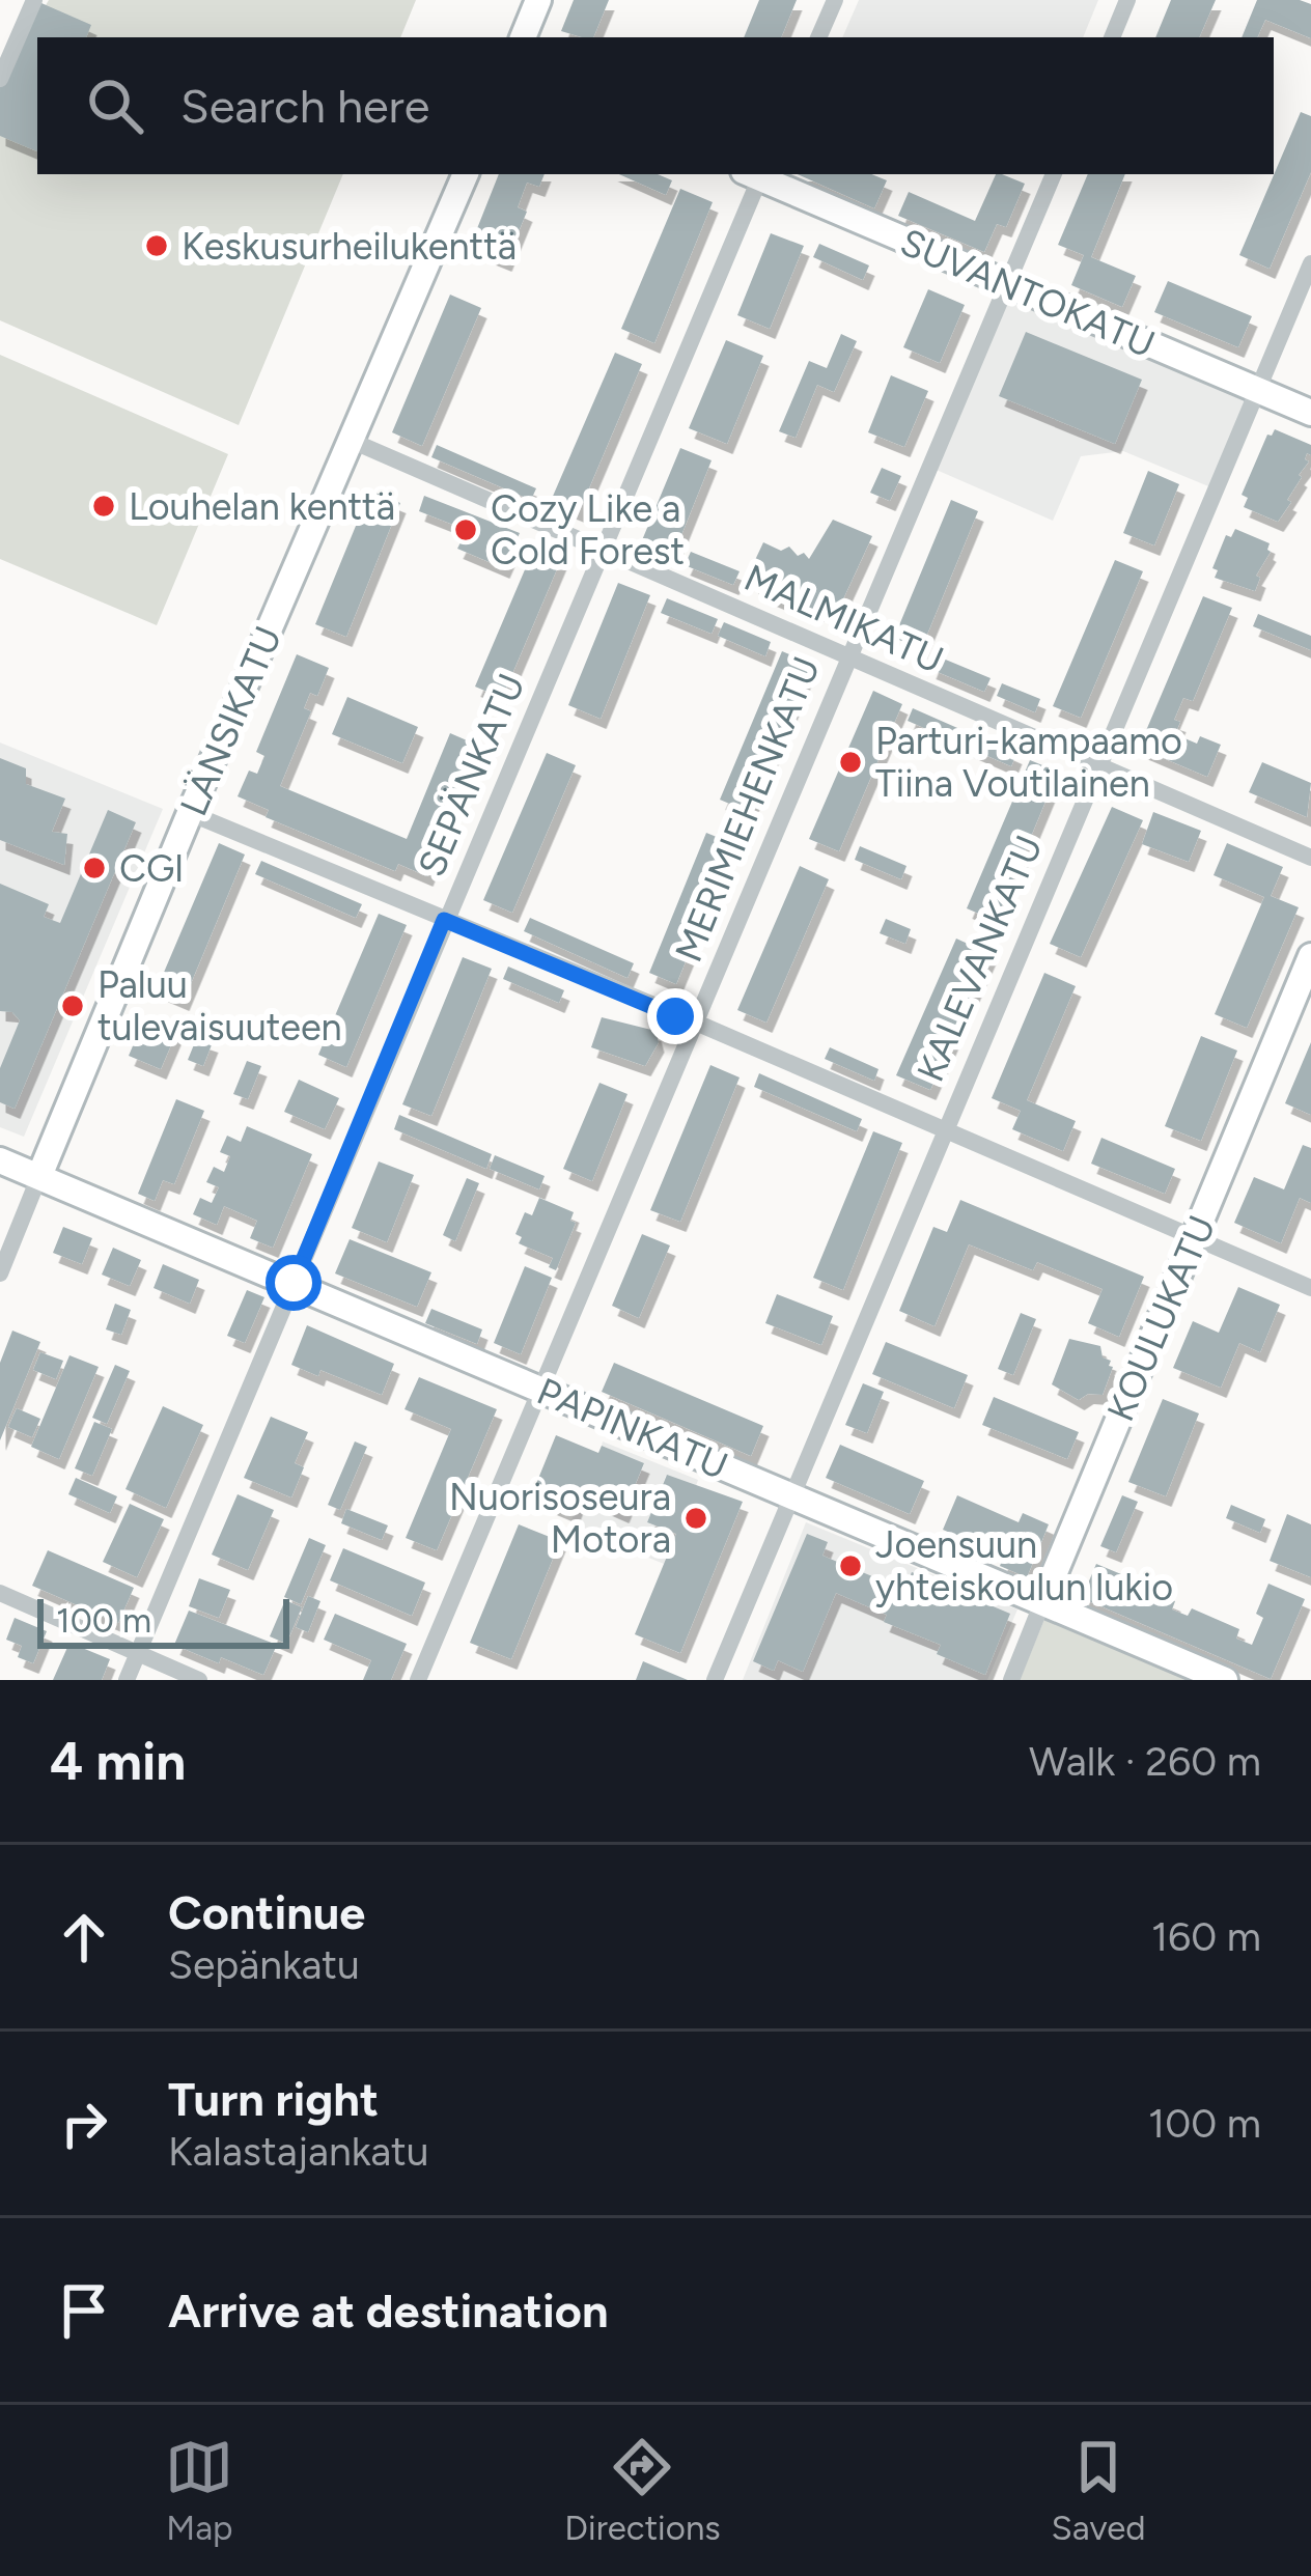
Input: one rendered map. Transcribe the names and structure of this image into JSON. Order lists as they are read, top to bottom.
{
  "streets": {
    "street": [
      "SUVANTOKATU",
      "MALMIKATU",
      "LÄNSIKATU",
      "SEPÄNKATU",
      "MERIMIEHENKATU",
      "KALEVANKATU",
      "KOULUKATU",
      "PAPINKATU"
    ]
  },
  "crossings": [
    ["SUVANTOKATU", "MERIMIEHENKATU"],
    ["SUVANTOKATU", "KALEVANKATU"],
    ["MALMIKATU", "LÄNSIKATU"],
    ["MALMIKATU", "SEPÄNKATU"],
    ["MALMIKATU", "MERIMIEHENKATU"],
    ["MALMIKATU", "KALEVANKATU"],
    ["LÄNSIKATU", "PAPINKATU"],
    ["SEPÄNKATU", "PAPINKATU"],
    ["MERIMIEHENKATU", "PAPINKATU"],
    ["KALEVANKATU", "PAPINKATU"],
    ["KOULUKATU", "PAPINKATU"]
  ],
  "places": [
    "Keskusurheilukenttä",
    "Louhelan kenttä",
    "Cozy Like a Cold Forest",
    "Parturi-kampaamo Tiina Voutilainen",
    "CGI",
    "Paluu tulevaisuuteen",
    "Nuorisoseura Motora",
    "Joensuun yhteiskoulun lukio"
  ],
  "scale_bar": "100 m",
  "page": {
    "search": "Search here",
    "scale": "100 m",
    "heading": ["4 min", "Walk · 260 m"],
    "list": [
      ["Continue", "Sepänkatu", "160 m"],
      ["Turn right", "Kalastajankatu", "100 m"],
      "Arrive at destination"
    ],
    "nav": ["Map", "Directions", "Saved"]
  }
}
